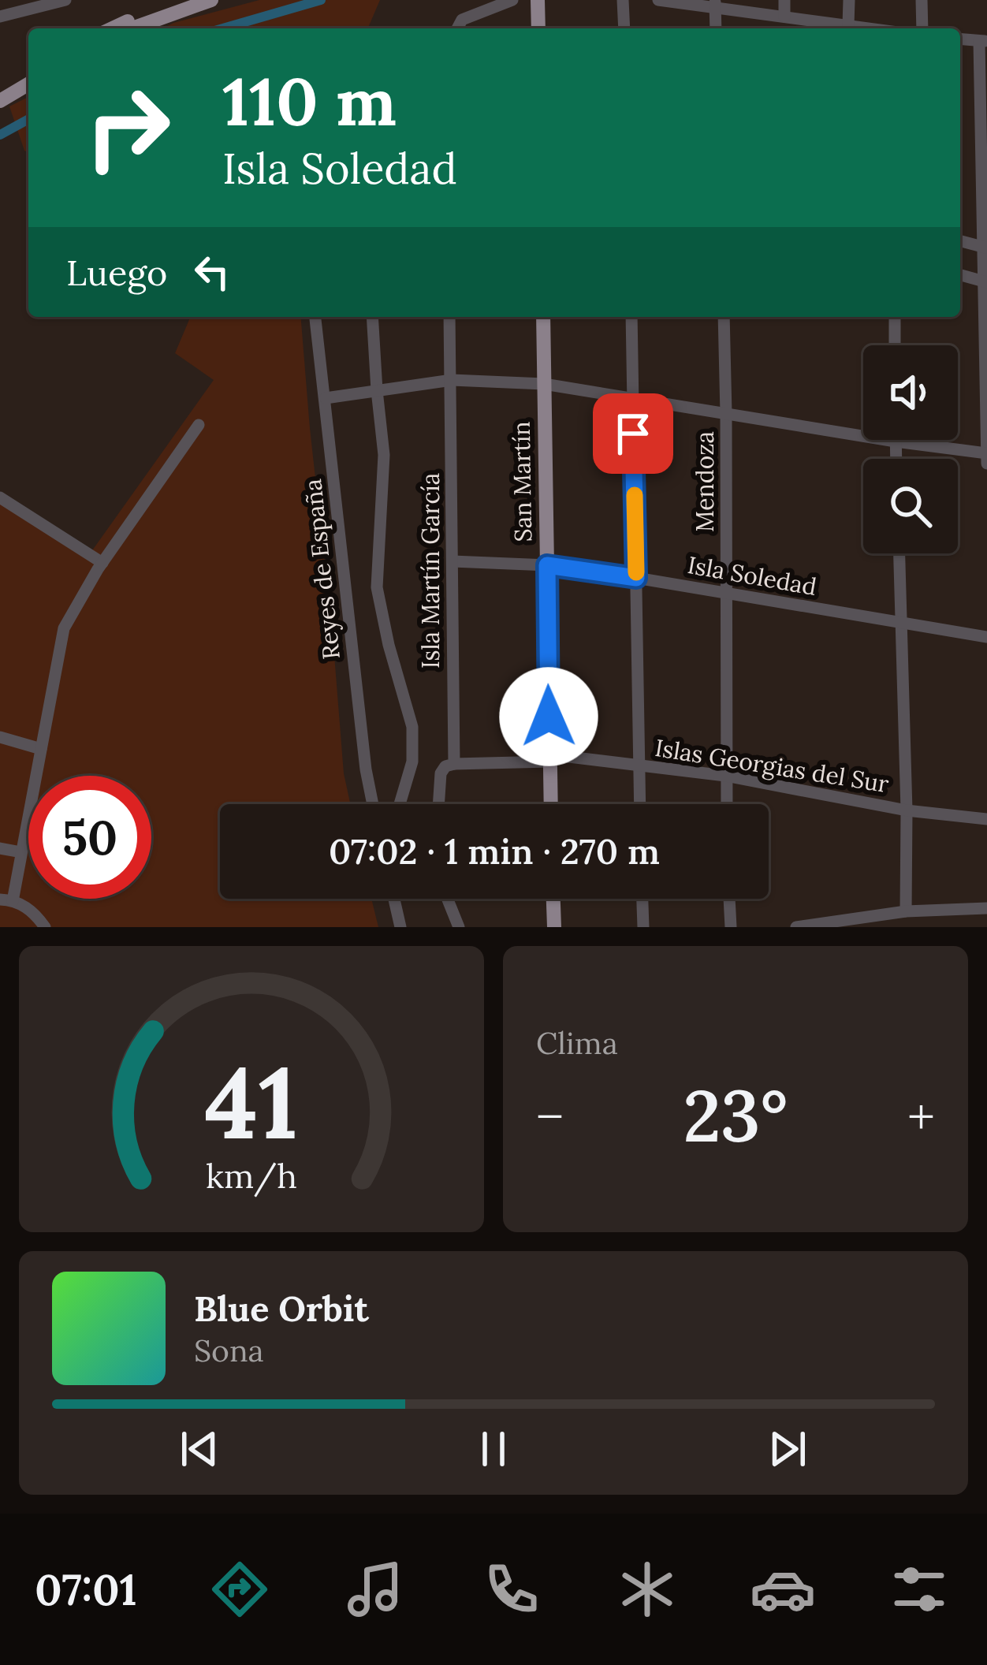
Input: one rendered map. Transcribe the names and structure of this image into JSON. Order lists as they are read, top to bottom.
{
  "streets": {
    "main road": ["San Martín"],
    "street": [
      "Mendoza",
      "Reyes de España",
      "Isla Martín García",
      "Isla Soledad",
      "Islas Georgias del Sur"
    ]
  },
  "crossings": [
    ["San Martín", "Isla Soledad"],
    ["San Martín", "Islas Georgias del Sur"],
    ["Mendoza", "Isla Soledad"],
    ["Mendoza", "Islas Georgias del Sur"],
    ["Isla Martín García", "Isla Soledad"],
    ["Isla Martín García", "Islas Georgias del Sur"]
  ],
  "page": {
    "turn": ["110 m", "Isla Soledad"],
    "then": "Luego",
    "limit": "50",
    "trip": "07:02 · 1 min · 270 m",
    "tile": "Clima",
    "heat": ["−", "23°", "+"],
    "song": ["Blue Orbit", "Sona"],
    "tabs": "07:01",
    "gauge": ["41", "km/h"]
  }
}
